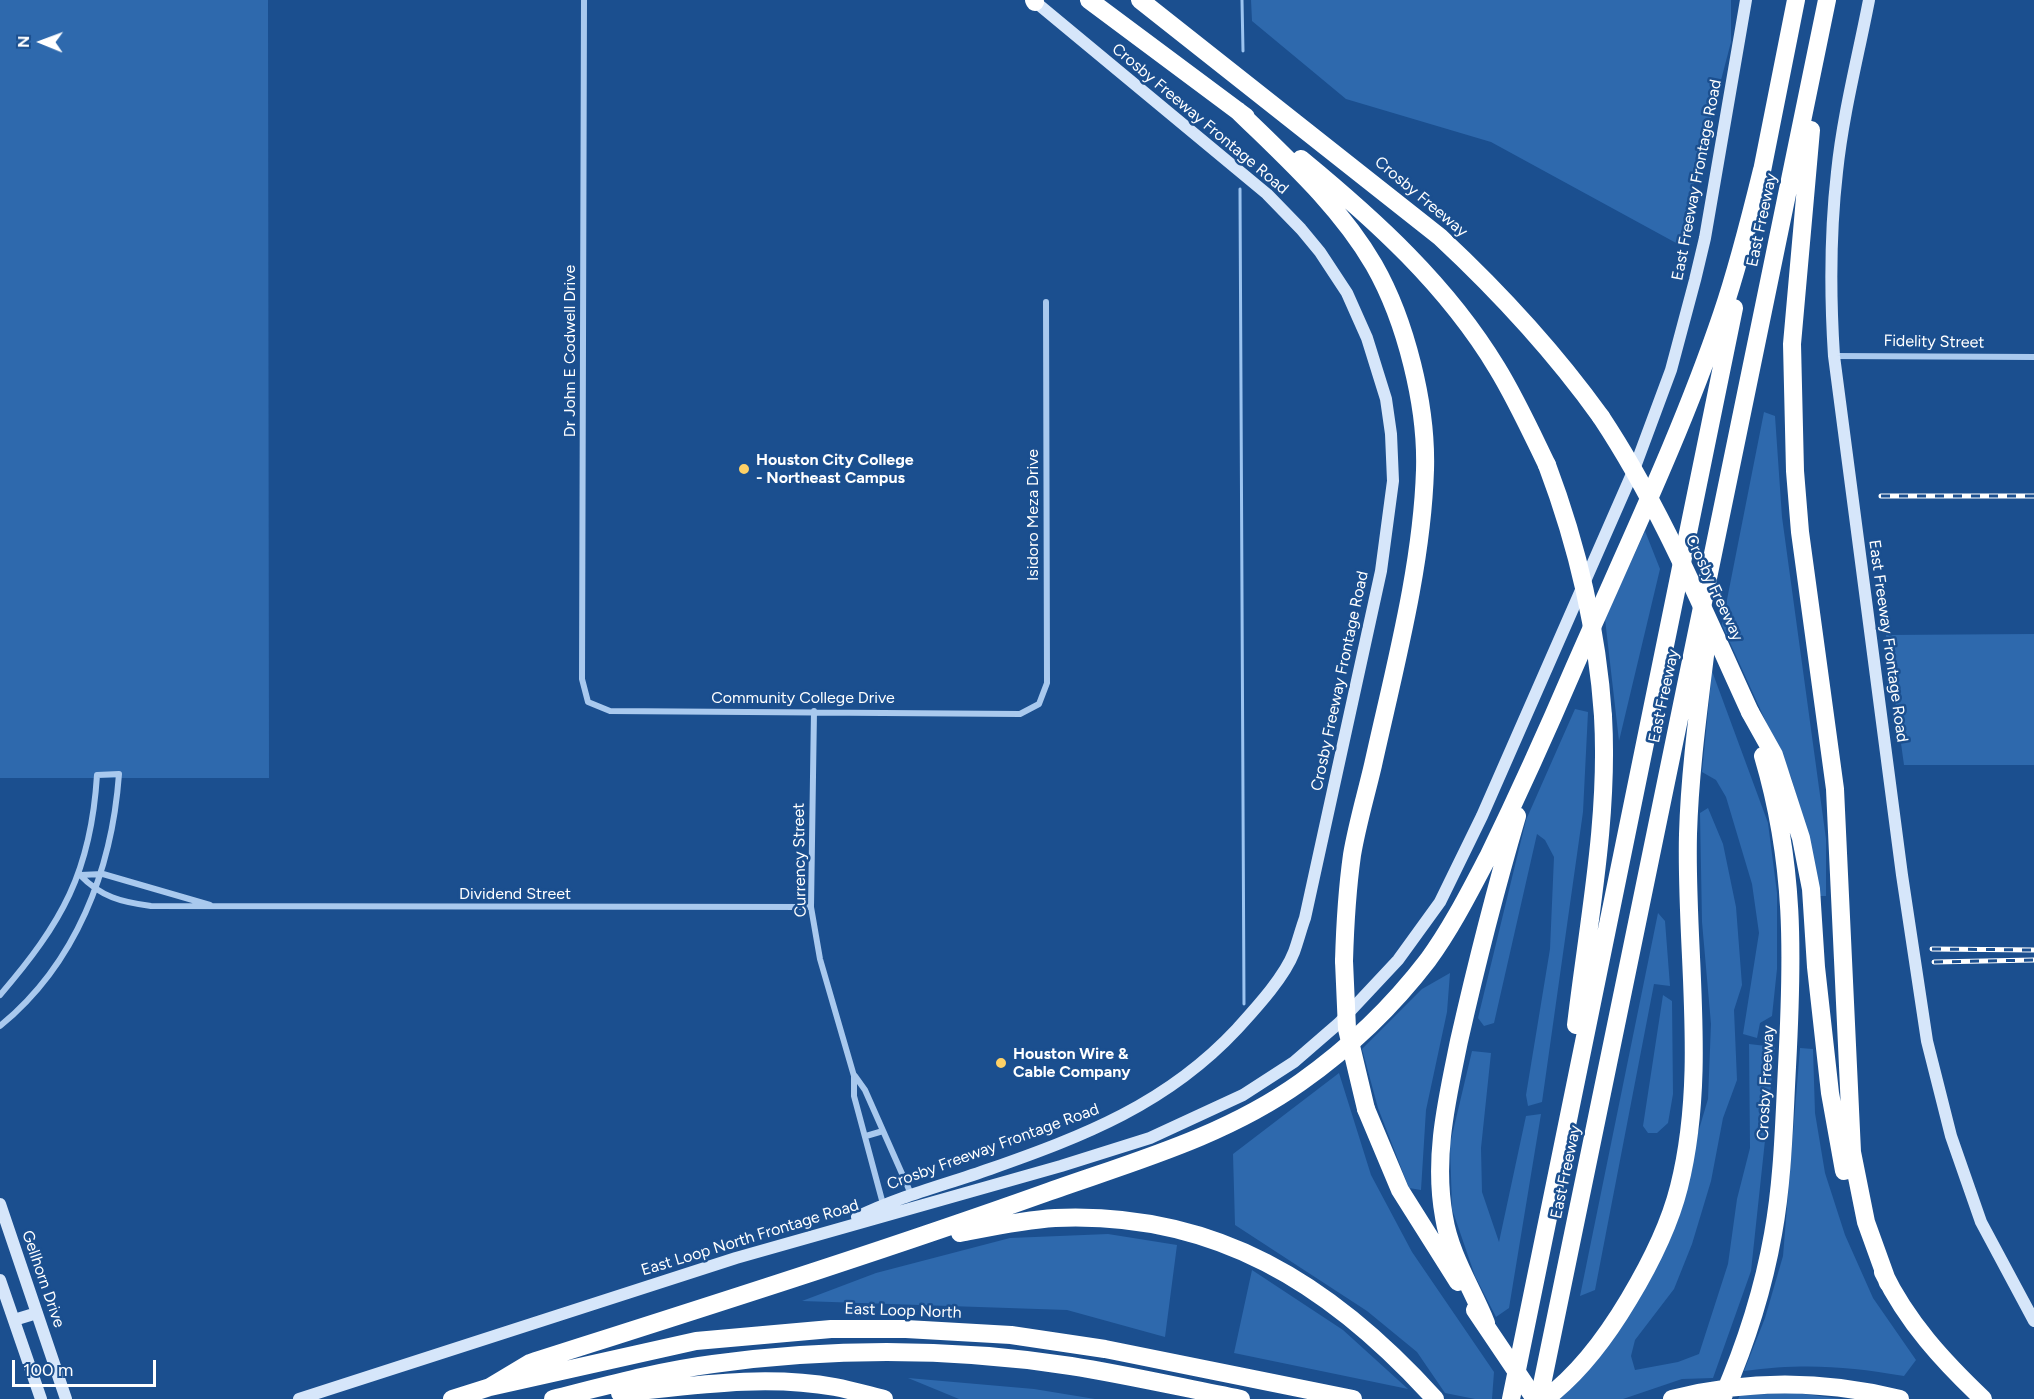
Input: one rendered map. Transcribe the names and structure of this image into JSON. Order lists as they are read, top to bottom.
{
  "streets": {
    "highway": ["Crosby Freeway", "East Freeway", "East Loop North"],
    "main road": [
      "Crosby Freeway Frontage Road",
      "East Freeway Frontage Road",
      "East Loop North Frontage Road",
      "Gellhorn Drive"
    ],
    "street": [
      "Fidelity Street",
      "Dr John E Codwell Drive",
      "Isidoro Meza Drive",
      "Community College Drive",
      "Currency Street",
      "Dividend Street"
    ]
  },
  "crossings": [
    ["Crosby Freeway Frontage Road", "Currency Street"],
    ["Crosby Freeway Frontage Road", "East Loop North Frontage Road"],
    ["East Freeway Frontage Road", "Fidelity Street"],
    ["East Freeway Frontage Road", "East Loop North Frontage Road"],
    ["Dr John E Codwell Drive", "Community College Drive"],
    ["Isidoro Meza Drive", "Community College Drive"],
    ["Community College Drive", "Currency Street"],
    ["Currency Street", "Dividend Street"]
  ],
  "places": ["Houston City College - Northeast Campus", "Houston Wire & Cable Company"],
  "scale_bar": "100 m",
  "north": "left"
}
